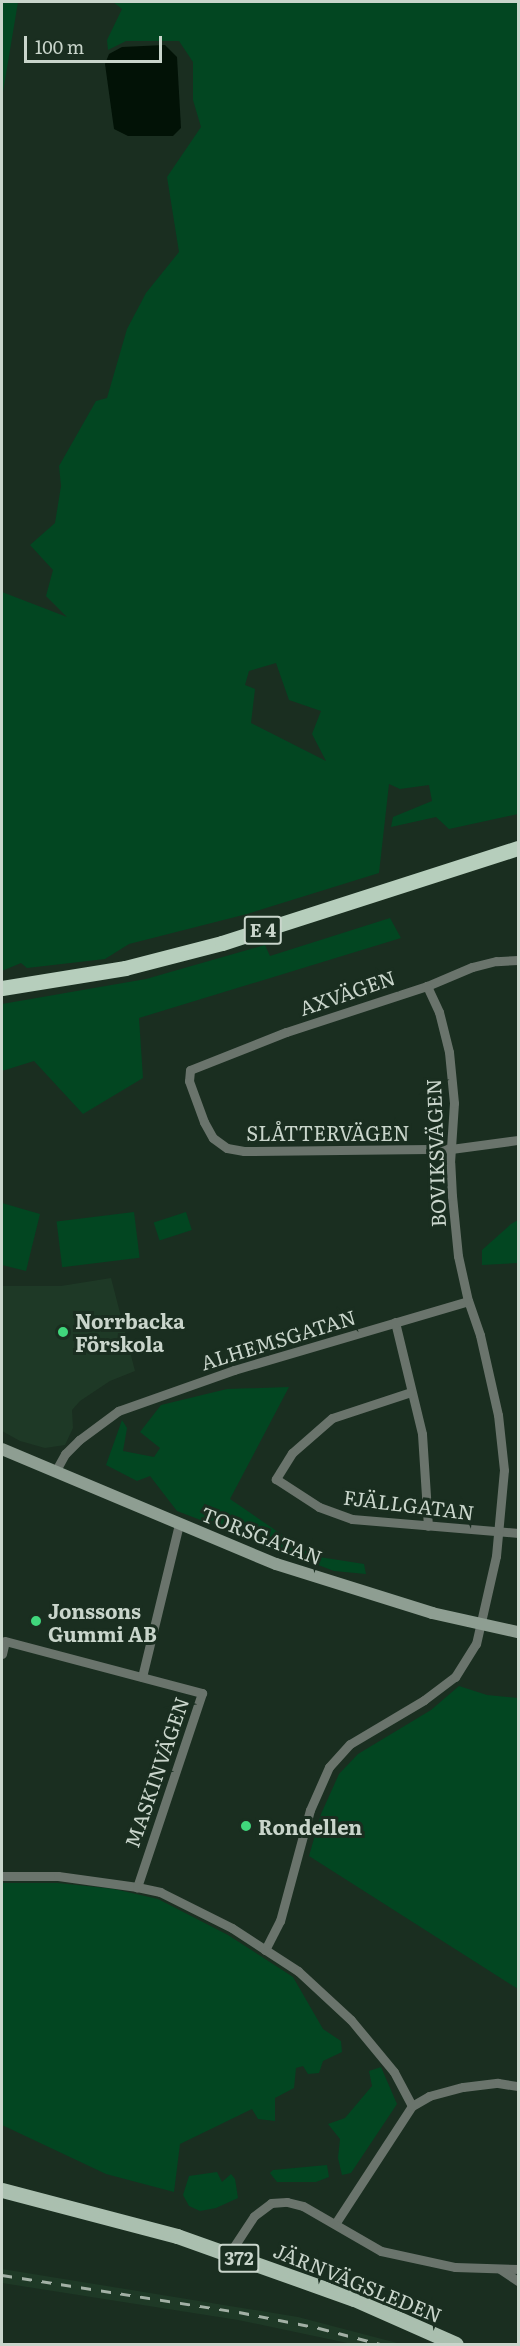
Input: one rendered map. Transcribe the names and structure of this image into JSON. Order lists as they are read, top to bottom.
{
  "streets": {
    "highway": ["E 4"],
    "main road": ["TORSGATAN", "372", "JÄRNVÄGSLEDEN"],
    "street": [
      "AXVÄGEN",
      "SLÅTTERVÄGEN",
      "BOVIKSVÄGEN",
      "ALHEMSGATAN",
      "FJÄLLGATAN",
      "MASKINVÄGEN"
    ]
  },
  "crossings": [
    ["AXVÄGEN", "SLÅTTERVÄGEN"],
    ["AXVÄGEN", "BOVIKSVÄGEN"],
    ["SLÅTTERVÄGEN", "BOVIKSVÄGEN"],
    ["BOVIKSVÄGEN", "ALHEMSGATAN"],
    ["BOVIKSVÄGEN", "FJÄLLGATAN"],
    ["BOVIKSVÄGEN", "TORSGATAN"],
    ["ALHEMSGATAN", "TORSGATAN"]
  ],
  "places": ["Norrbacka Förskola", "Jonssons Gummi AB", "Rondellen"],
  "scale_bar": "100 m"
}
